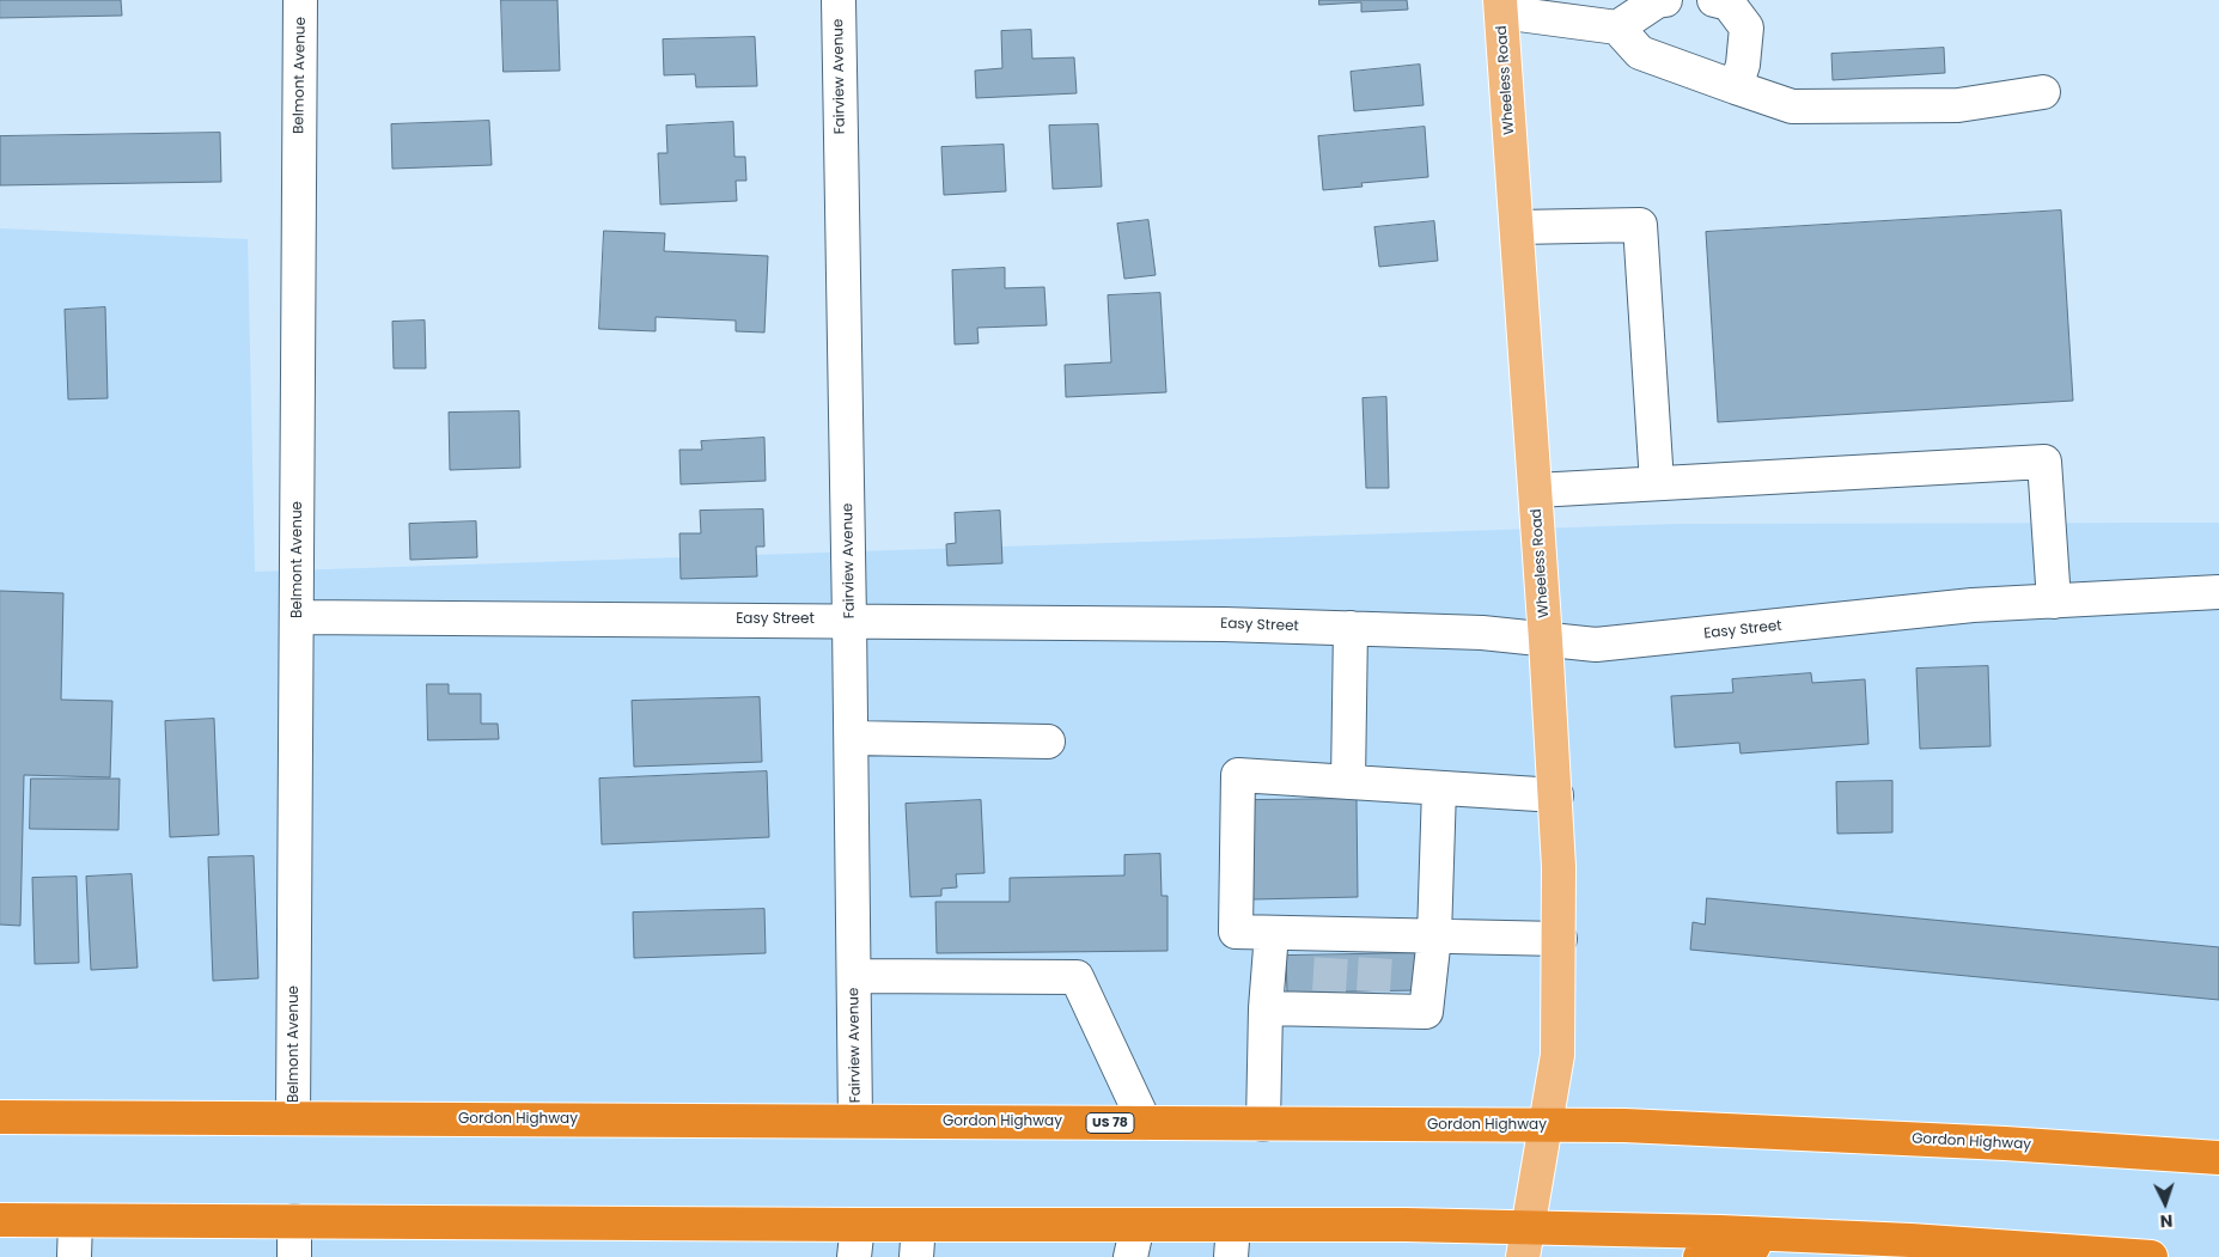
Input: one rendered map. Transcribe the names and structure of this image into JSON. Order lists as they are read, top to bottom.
{
  "streets": {
    "highway": ["Gordon Highway", "US 78"],
    "main road": ["Wheeless Road"],
    "street": ["Belmont Avenue", "Fairview Avenue", "Easy Street"]
  },
  "crossings": [
    ["Belmont Avenue", "Easy Street"],
    ["Belmont Avenue", "Gordon Highway"],
    ["Fairview Avenue", "Easy Street"],
    ["Fairview Avenue", "Gordon Highway"],
    ["Wheeless Road", "Easy Street"],
    ["Wheeless Road", "Gordon Highway"]
  ],
  "north": "bottom"
}
